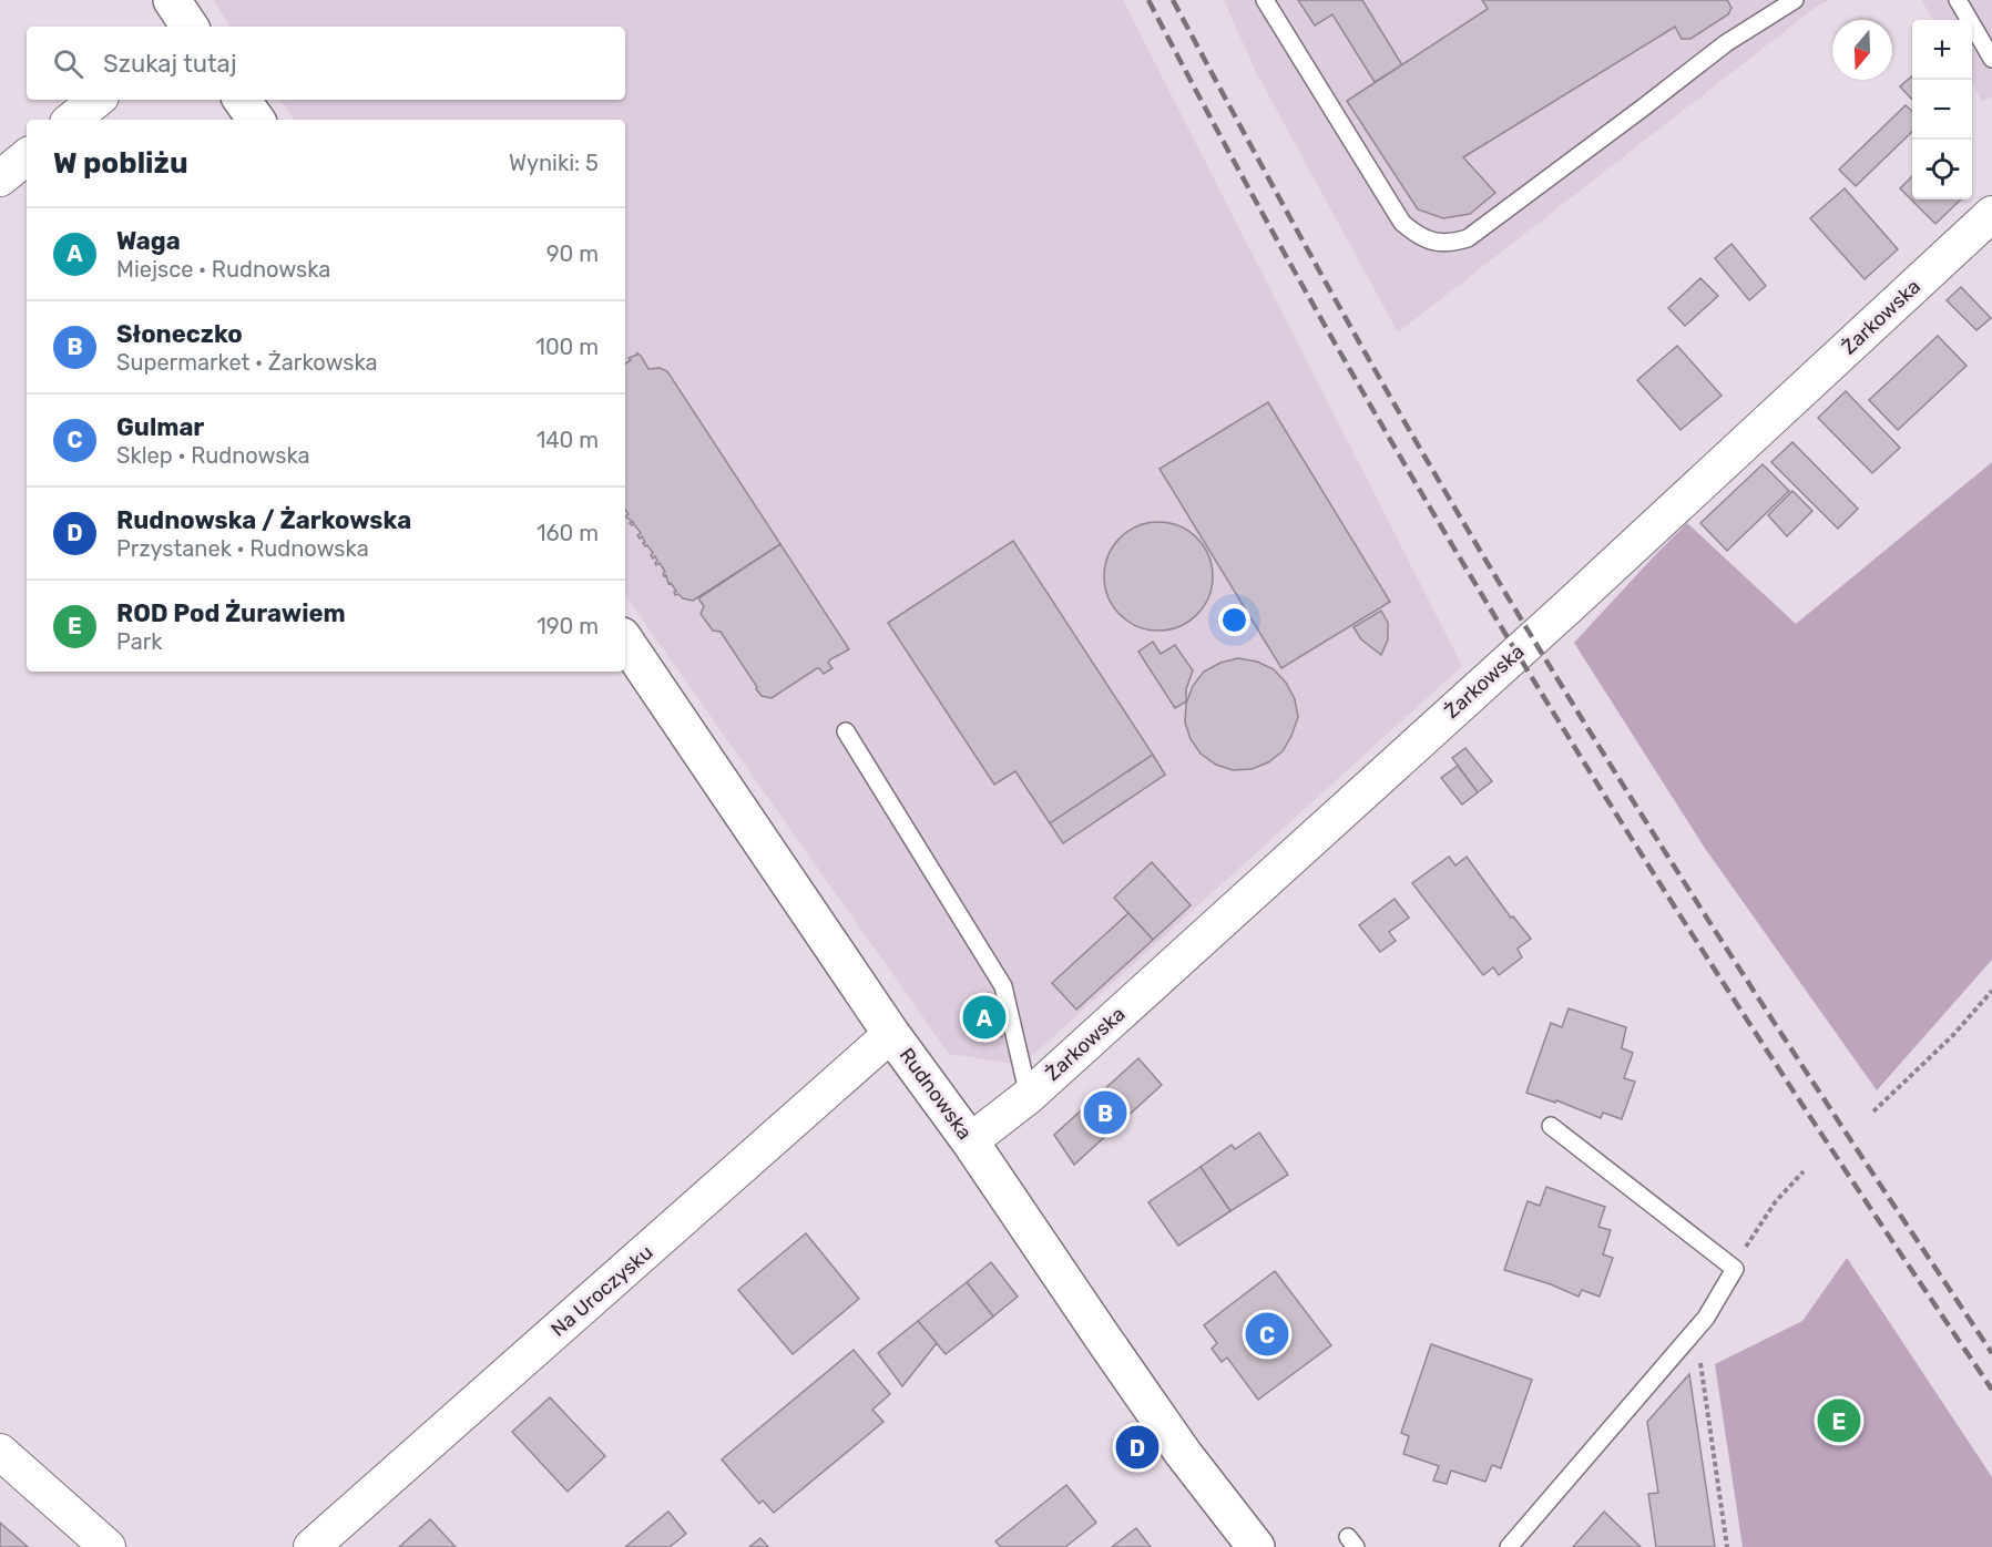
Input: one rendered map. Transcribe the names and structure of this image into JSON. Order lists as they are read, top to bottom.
{
  "streets": {
    "main road": ["Rudnowska"],
    "street": ["Żarkowska", "Na Uroczysku"]
  },
  "crossings": [
    ["Żarkowska", "Rudnowska"],
    ["Rudnowska", "Na Uroczysku"]
  ],
  "north": "bottom",
  "page": {
    "map_buttons": ["+", "−"],
    "search": "Szukaj tutaj",
    "heading": ["W pobliżu", "Wyniki: 5"],
    "list": [
      {
        "mark": "A",
        "name": "Waga",
        "note": "Miejsce · Rudnowska",
        "value": "90 m"
      },
      {
        "mark": "B",
        "name": "Słoneczko",
        "note": "Supermarket · Żarkowska",
        "value": "100 m"
      },
      {
        "mark": "C",
        "name": "Gulmar",
        "note": "Sklep · Rudnowska",
        "value": "140 m"
      },
      {
        "mark": "D",
        "name": "Rudnowska / Żarkowska",
        "note": "Przystanek · Rudnowska",
        "value": "160 m"
      },
      {
        "mark": "E",
        "name": "ROD Pod Żurawiem",
        "note": "Park",
        "value": "190 m"
      }
    ],
    "pins": [
      "A",
      "B",
      "C",
      "E",
      "D"
    ]
  }
}
